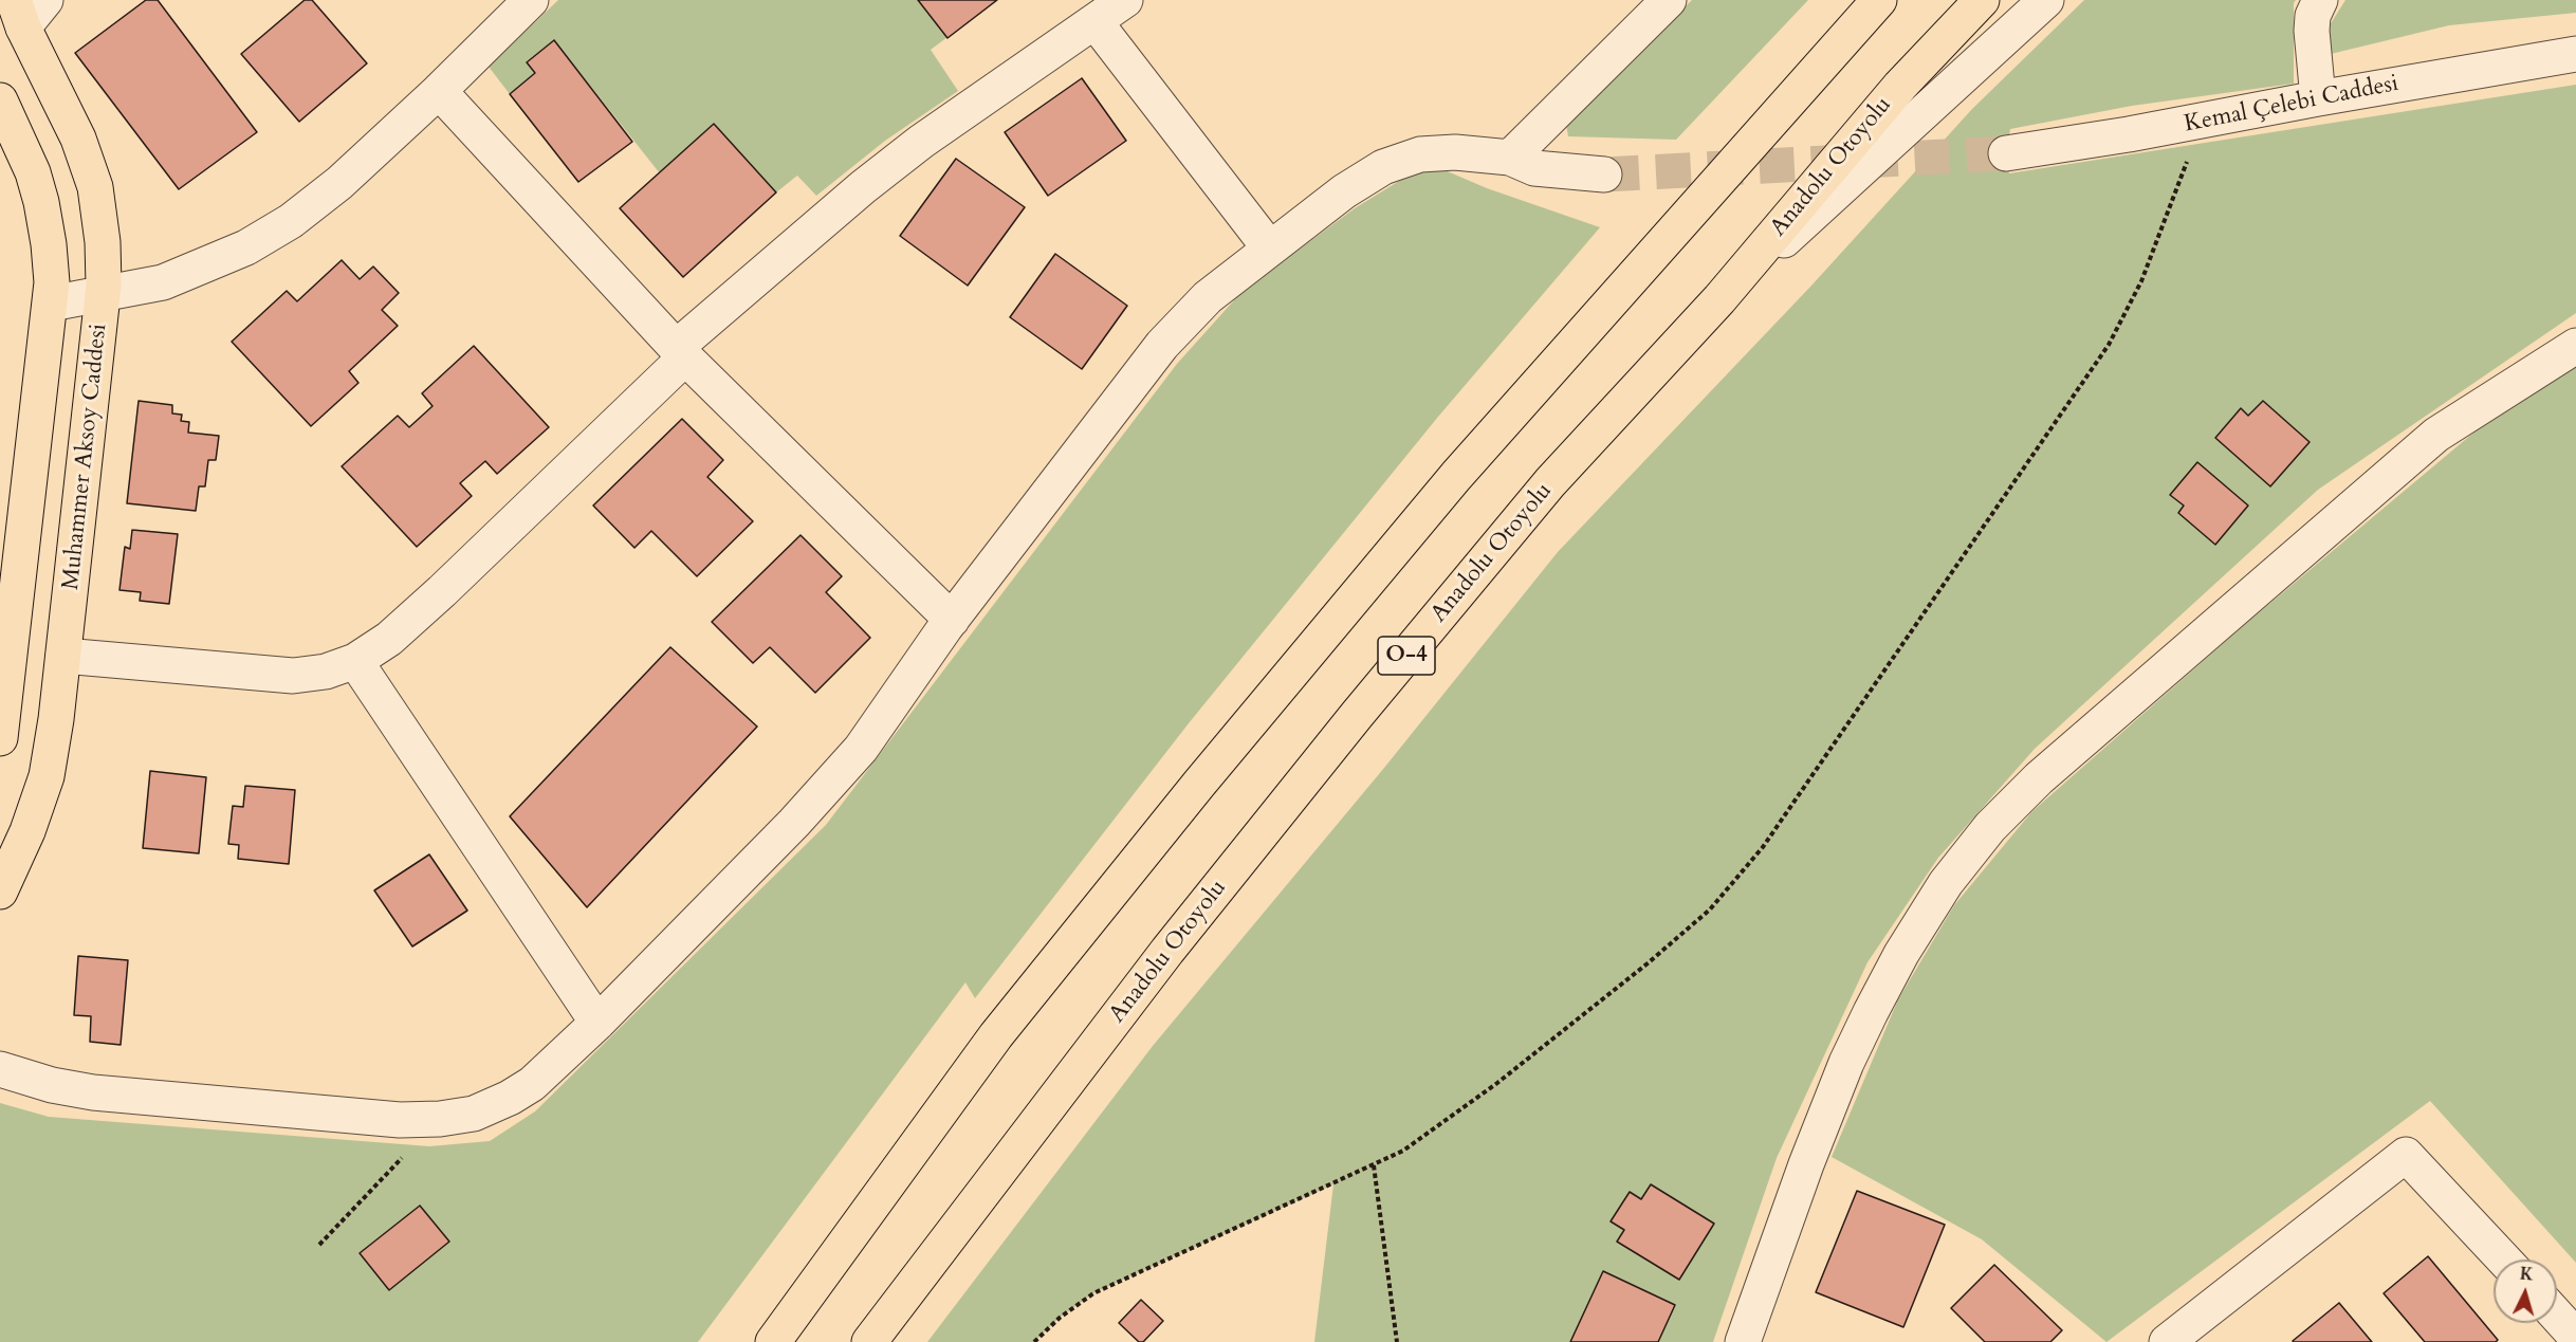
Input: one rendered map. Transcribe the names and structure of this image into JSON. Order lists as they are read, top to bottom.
{
  "streets": {
    "main road": ["Anadolu Otoyolu", "Muhammer Aksoy Caddesi", "O-4"],
    "street": ["Kemal Çelebi Caddesi"]
  },
  "north": "top"
}
